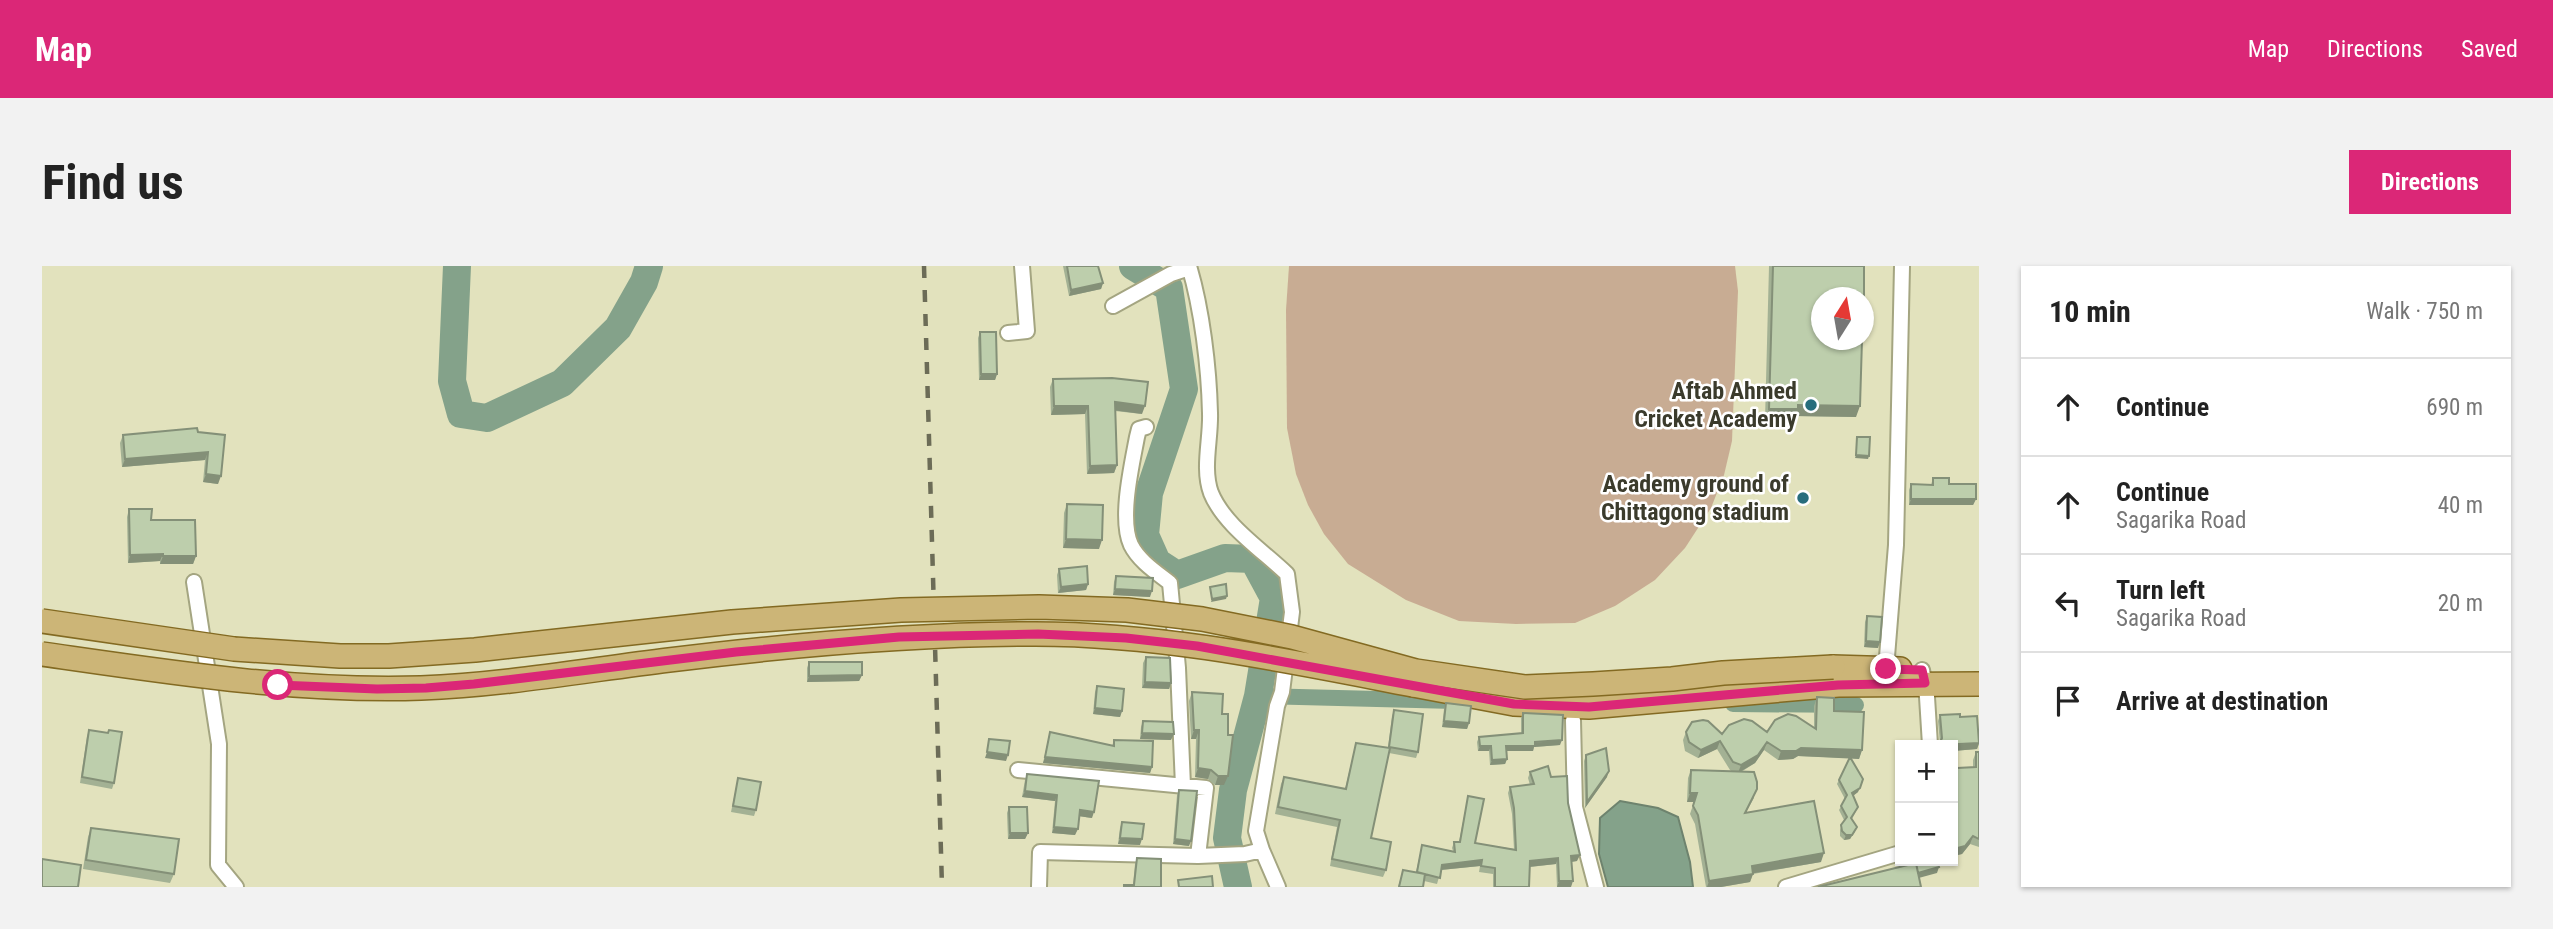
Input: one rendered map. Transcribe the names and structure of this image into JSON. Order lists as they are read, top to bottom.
{
  "places": ["Aftab Ahmed Cricket Academy", "Academy ground of Chittagong stadium"],
  "north": "top",
  "page": {
    "header": "Map",
    "nav": ["Map", "Directions", "Saved"],
    "buttons": "Directions",
    "title": "Find us",
    "heading": ["10 min", "Walk · 750 m"],
    "list": [
      ["Continue", "690 m"],
      ["Continue", "Sagarika Road", "40 m"],
      ["Turn left", "Sagarika Road", "20 m"],
      "Arrive at destination"
    ],
    "map_buttons": ["+", "−"]
  }
}
